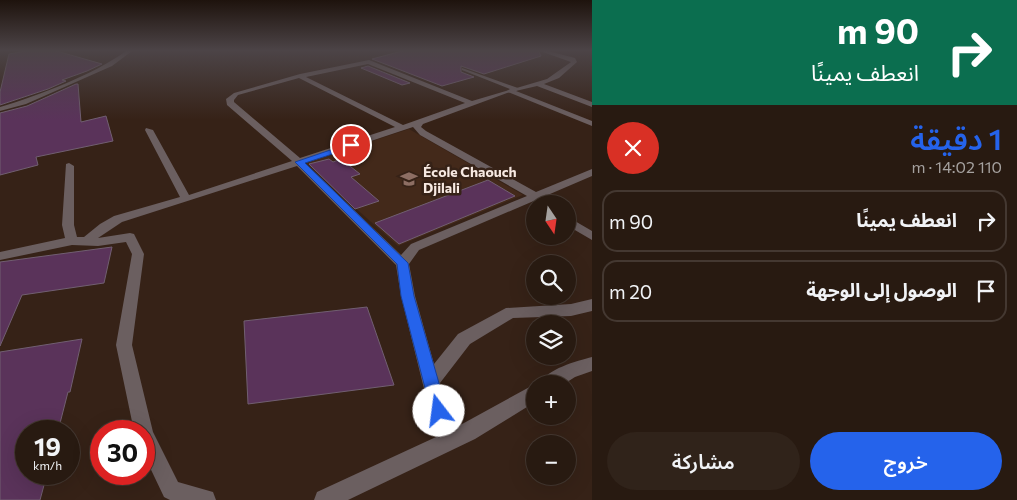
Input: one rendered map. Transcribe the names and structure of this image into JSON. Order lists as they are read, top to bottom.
{
  "places": {
    "school or university": ["École Chaouch Djilali"]
  },
  "north": "bottom",
  "page": {
    "turn": ["90 m", "انعطف يمينًا"],
    "heading": ["1 دقيقة", "110 m · 14:02"],
    "list": [
      {
        "name": "انعطف يمينًا",
        "value": "90 m"
      },
      {
        "name": "الوصول إلى الوجهة",
        "value": "20 m"
      }
    ],
    "map_buttons": ["+", "−"],
    "speed": "19 km/h",
    "limit": "30",
    "buttons": ["خروج", "مشاركة"]
  }
}
